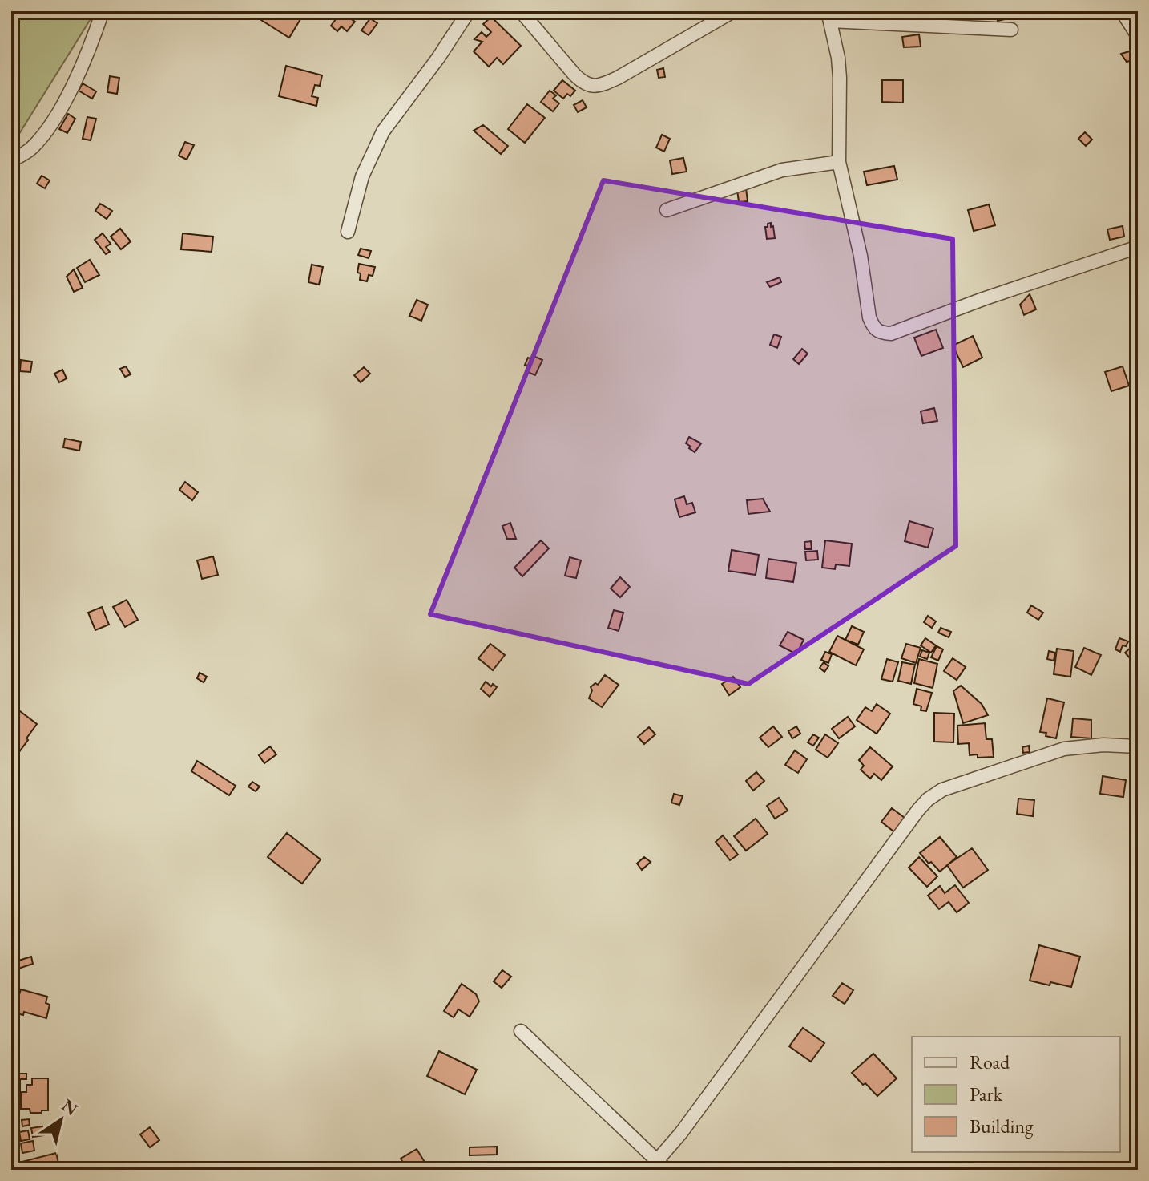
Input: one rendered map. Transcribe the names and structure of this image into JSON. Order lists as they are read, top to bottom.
{
  "legend": ["Road", "Park", "Building"],
  "north": "top right"
}
